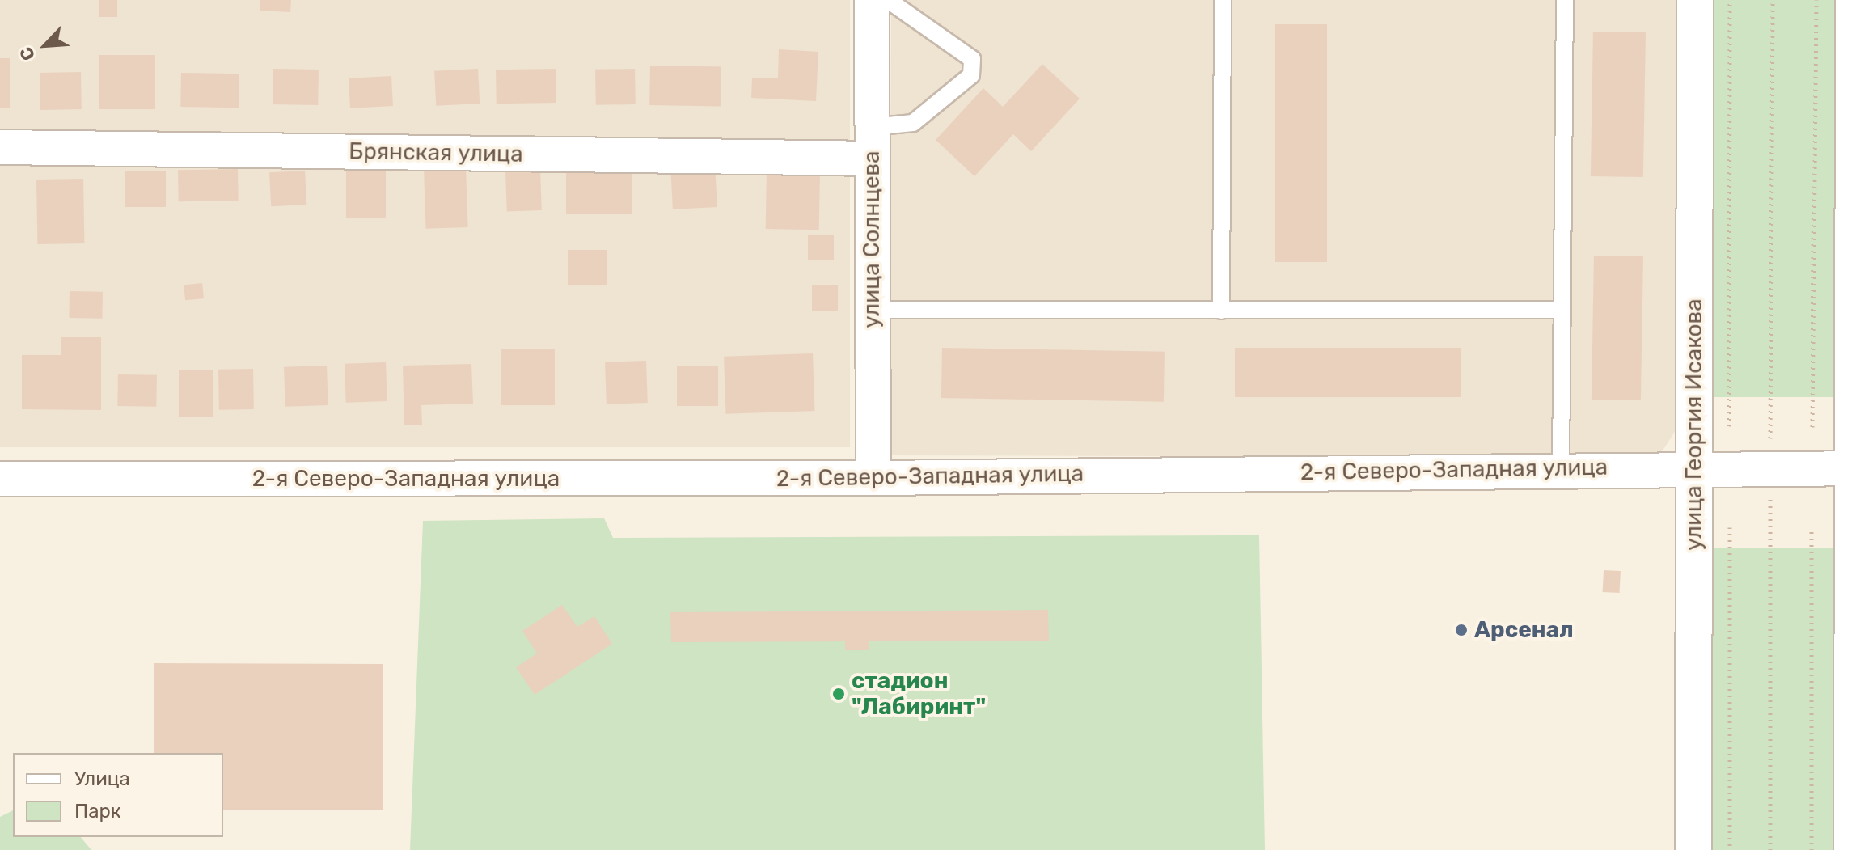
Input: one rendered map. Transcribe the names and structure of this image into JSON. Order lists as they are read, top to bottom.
{
  "streets": {
    "street": [
      "Брянская улица",
      "улица Солнцева",
      "улица Георгия Исакова",
      "2-я Северо-Западная улица"
    ]
  },
  "crossings": [
    ["Брянская улица", "улица Солнцева"],
    ["улица Солнцева", "2-я Северо-Западная улица"],
    ["улица Георгия Исакова", "2-я Северо-Западная улица"]
  ],
  "places": ["Арсенал", "стадион \"Лабиринт\""],
  "legend": ["Улица", "Парк"],
  "north": "bottom left"
}
